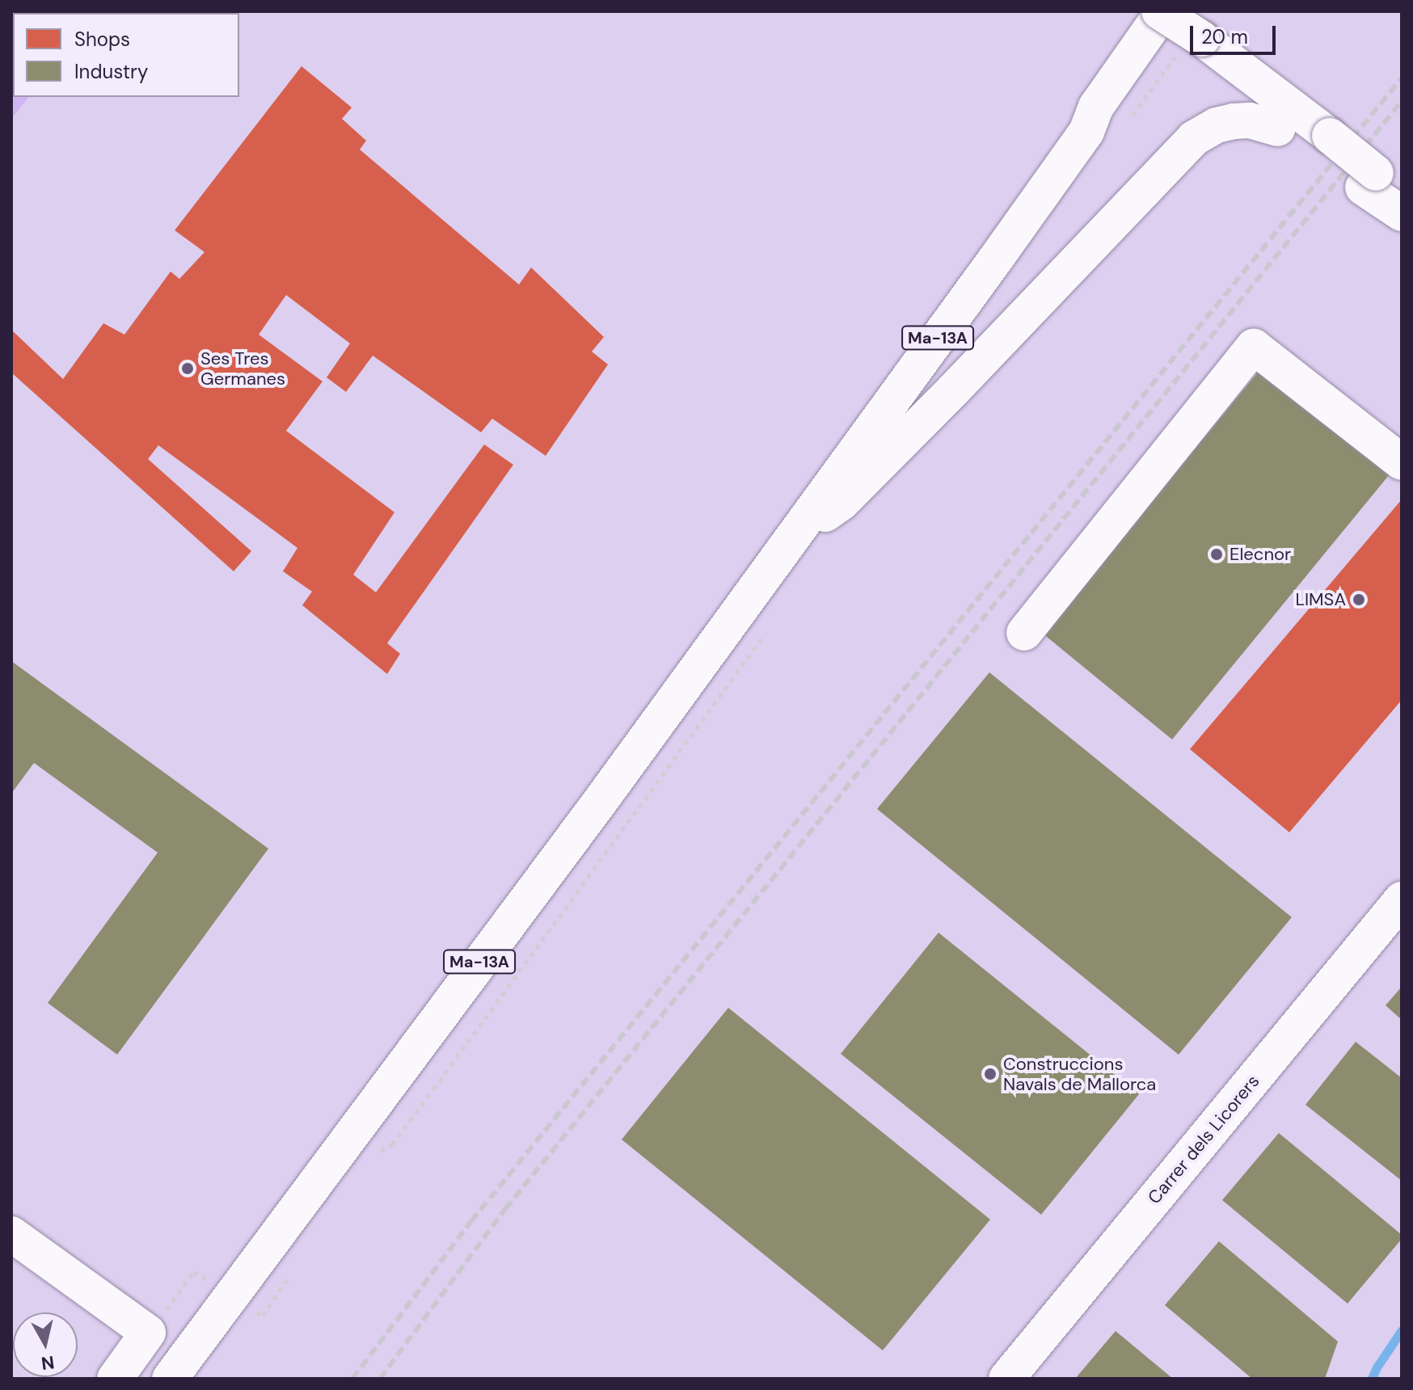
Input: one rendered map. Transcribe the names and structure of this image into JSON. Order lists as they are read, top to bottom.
{
  "streets": {
    "main road": ["Ma-13A", "Carrer dels Licorers"]
  },
  "places": [
    "Ses Tres Germanes",
    "Elecnor",
    "LIMSA",
    "Construccions Navals de Mallorca"
  ],
  "legend": ["Shops", "Industry"],
  "scale_bar": "20 m",
  "north": "bottom"
}
